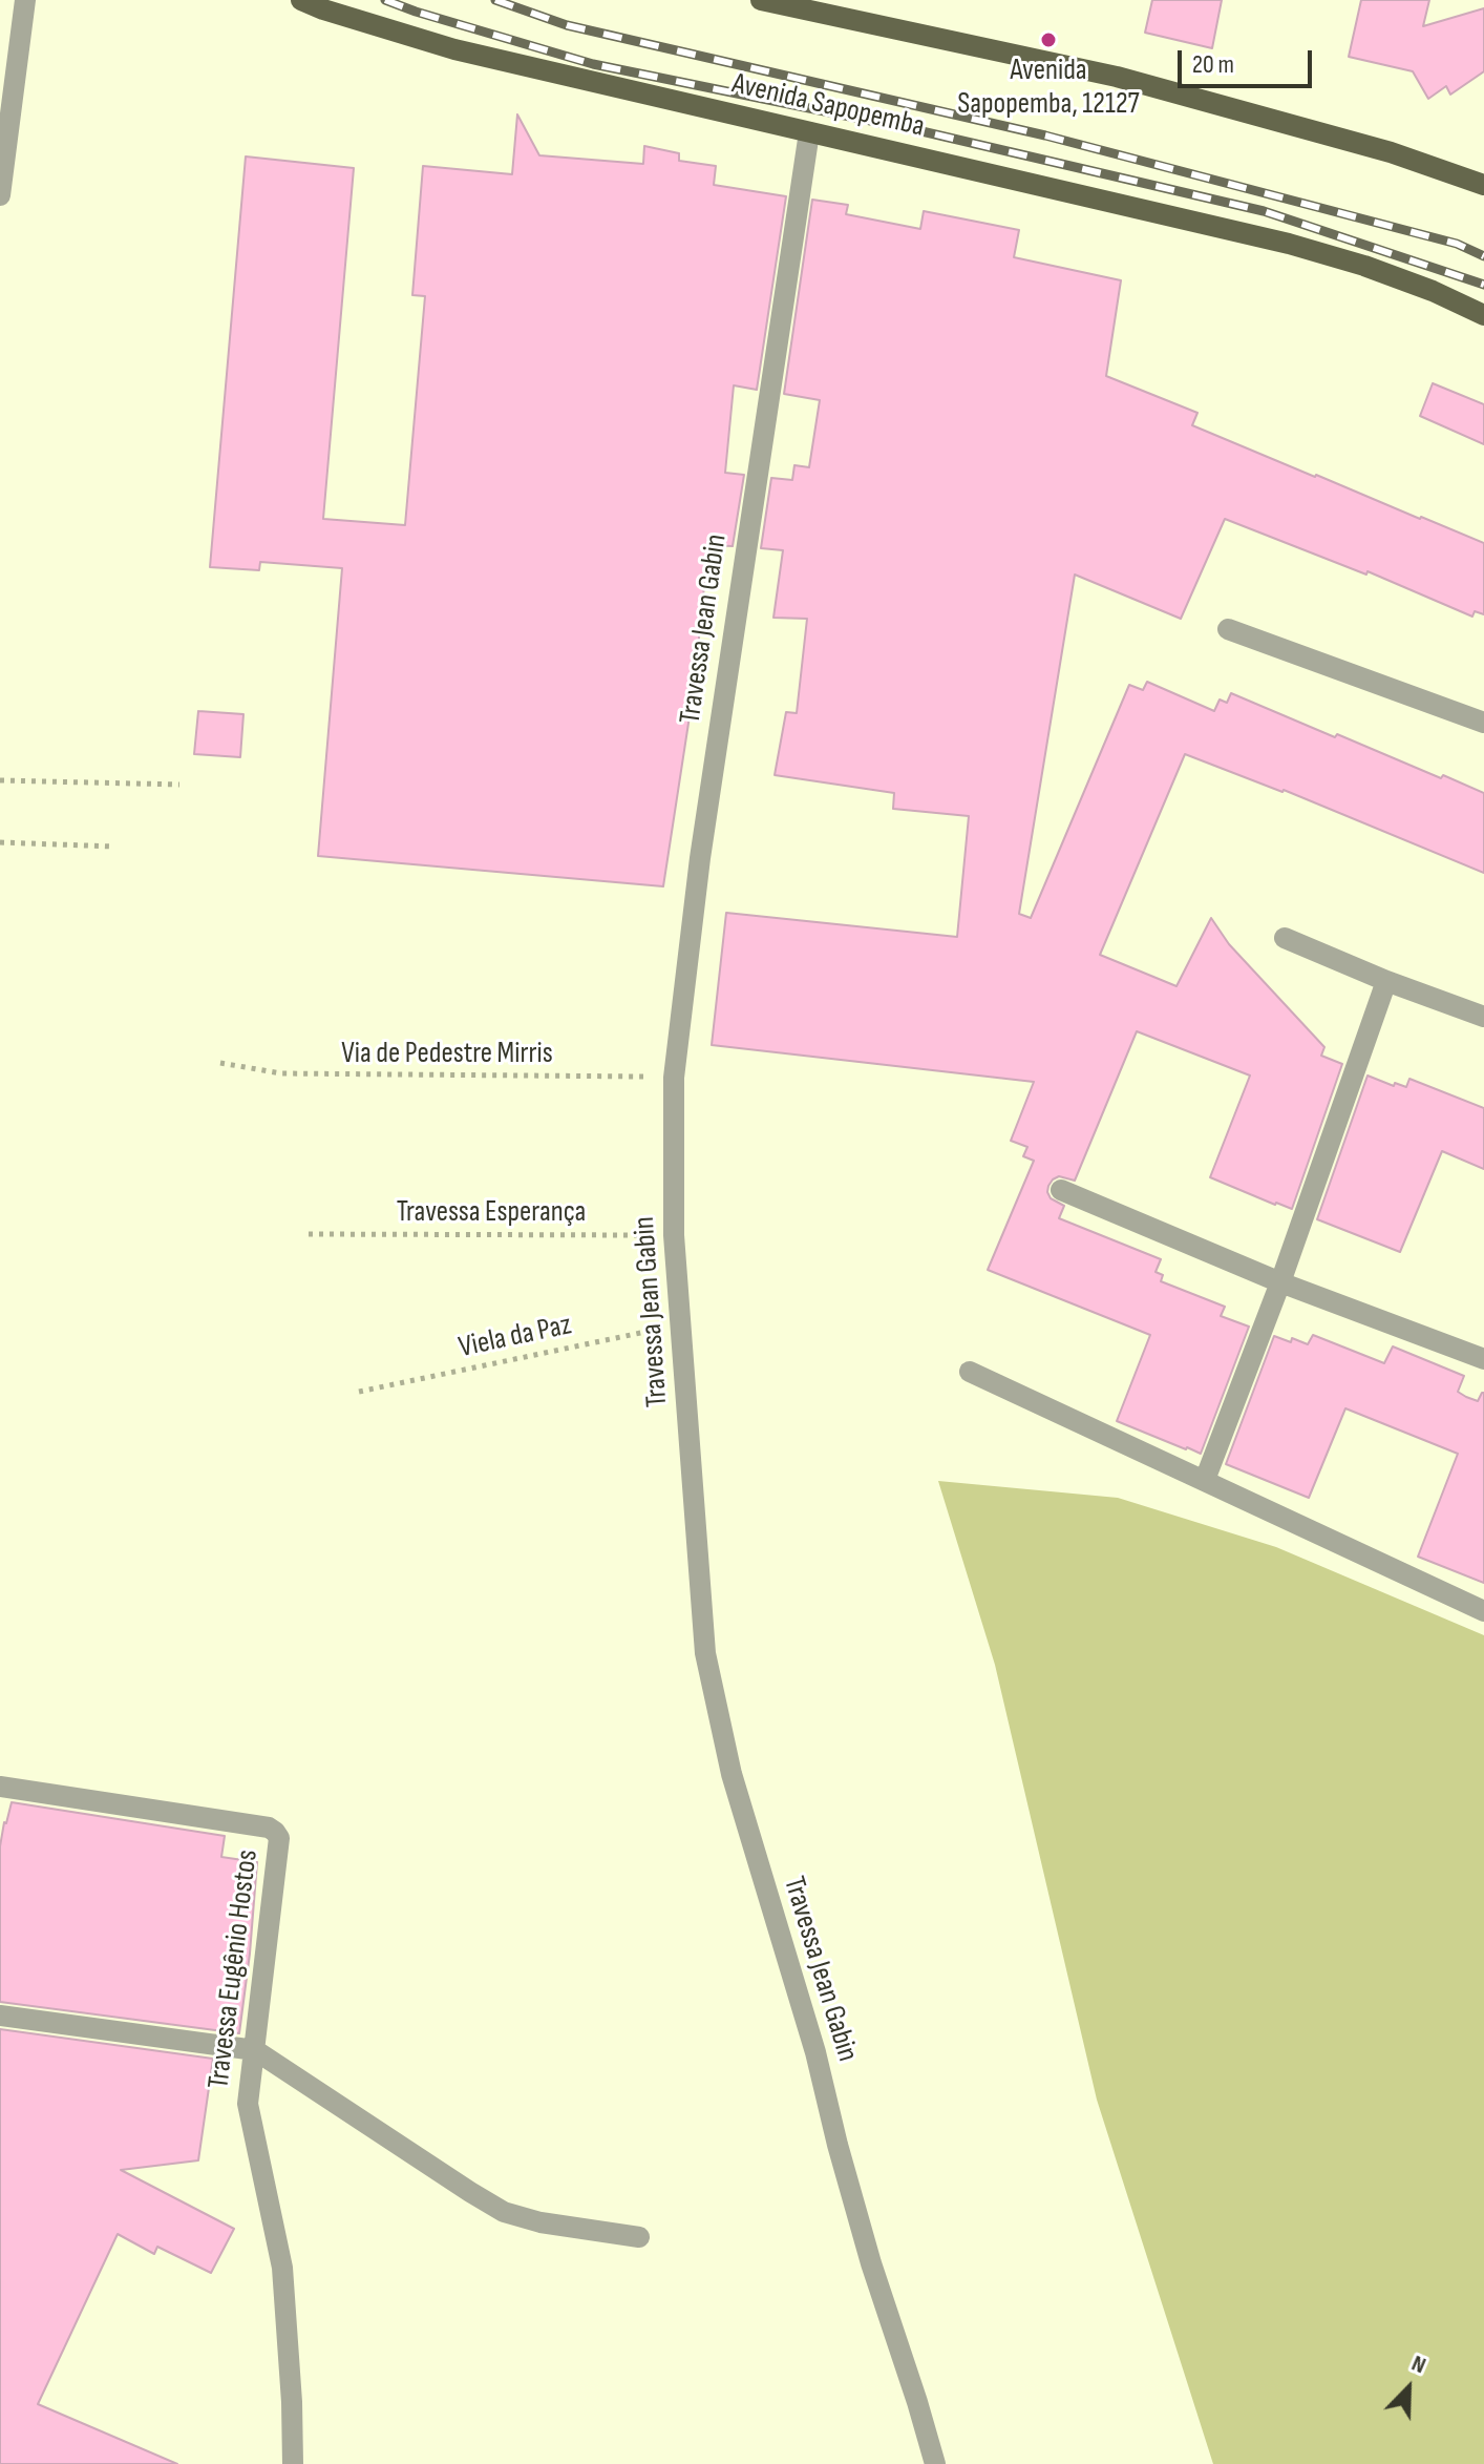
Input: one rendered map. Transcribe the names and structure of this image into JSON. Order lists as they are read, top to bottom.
{
  "streets": {
    "main road": ["Avenida Sapopemba"],
    "street": ["Travessa Jean Gabin", "Travessa Eugênio Hostos"],
    "path": ["Via de Pedestre Mirris", "Travessa Esperança", "Viela da Paz"]
  },
  "crossings": [
    ["Avenida Sapopemba", "Travessa Jean Gabin"],
    ["Travessa Jean Gabin", "Via de Pedestre Mirris"],
    ["Travessa Jean Gabin", "Travessa Esperança"],
    ["Travessa Jean Gabin", "Viela da Paz"]
  ],
  "places": ["Avenida Sapopemba, 12127"],
  "scale_bar": "20 m",
  "north": "top right"
}
